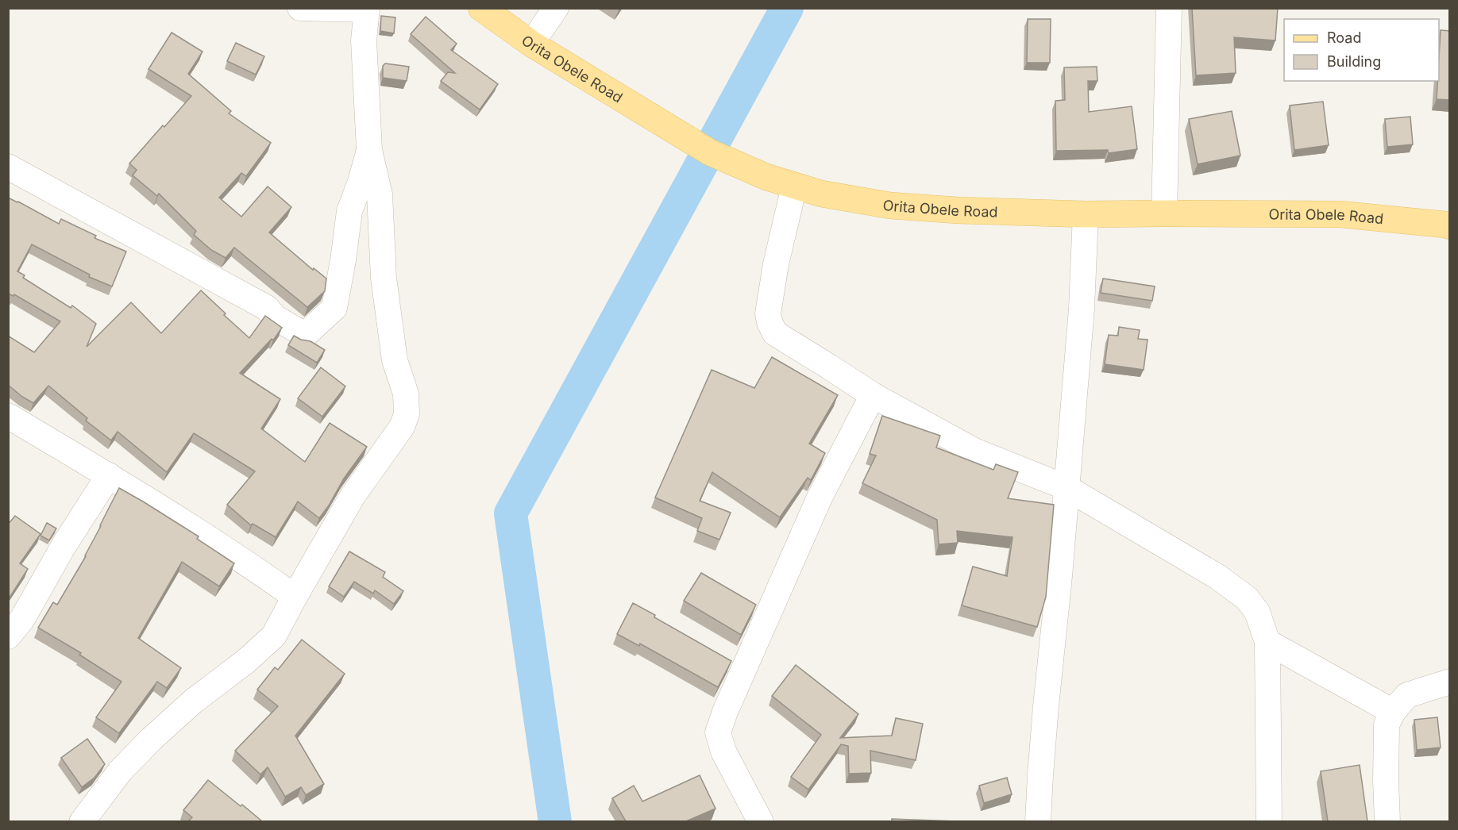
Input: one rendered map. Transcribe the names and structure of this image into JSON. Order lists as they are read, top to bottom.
{
  "streets": {
    "main road": ["Orita Obele Road"]
  },
  "legend": ["Road", "Building"]
}
